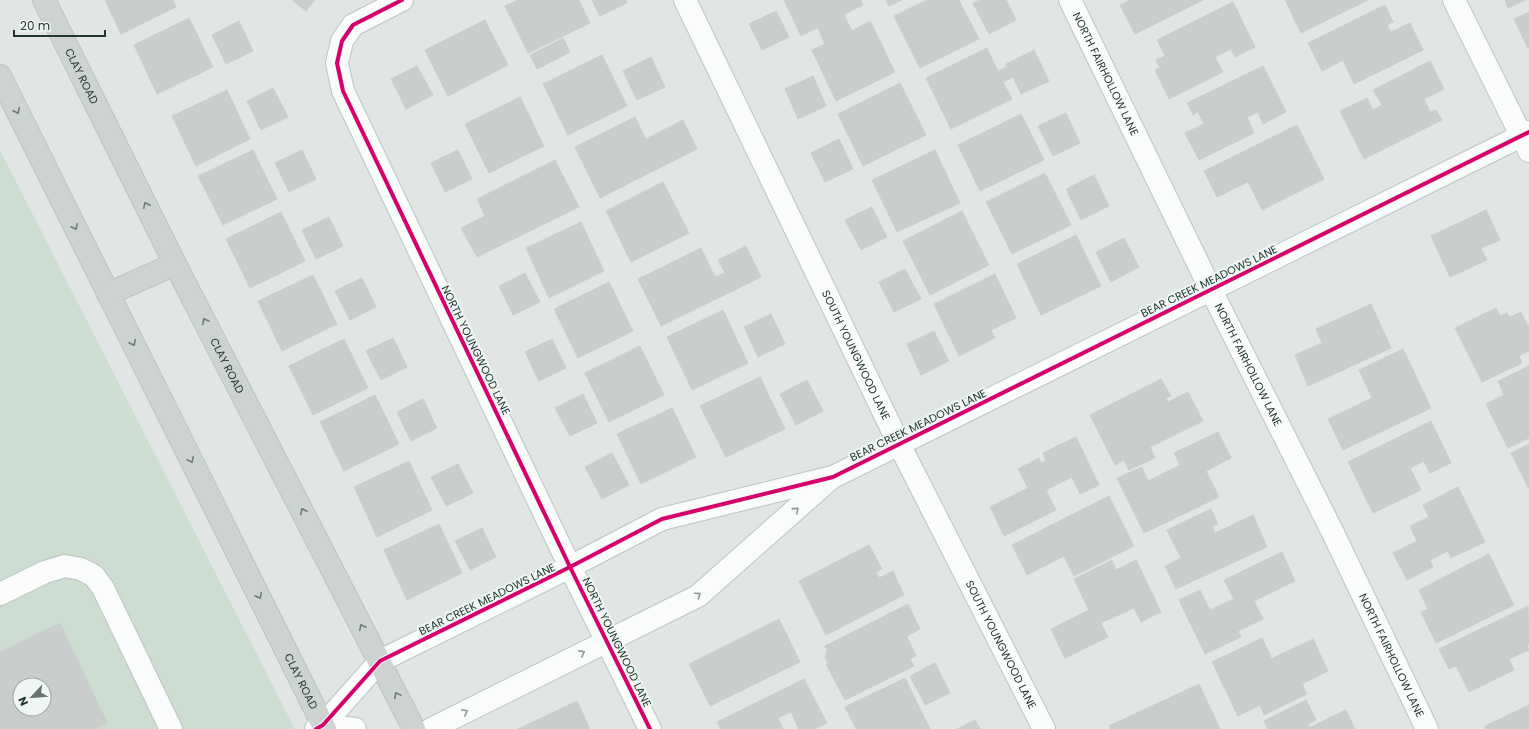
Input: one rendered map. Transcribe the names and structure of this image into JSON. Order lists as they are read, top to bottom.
{
  "streets": {
    "main road": ["CLAY ROAD"],
    "street": [
      "NORTH FAIRHOLLOW LANE",
      "BEAR CREEK MEADOWS LANE",
      "NORTH YOUNGWOOD LANE",
      "SOUTH YOUNGWOOD LANE"
    ]
  },
  "crossings": [
    ["NORTH FAIRHOLLOW LANE", "BEAR CREEK MEADOWS LANE"],
    ["CLAY ROAD", "BEAR CREEK MEADOWS LANE"],
    ["BEAR CREEK MEADOWS LANE", "NORTH YOUNGWOOD LANE"],
    ["BEAR CREEK MEADOWS LANE", "SOUTH YOUNGWOOD LANE"]
  ],
  "scale_bar": "20 m",
  "north": "bottom left"
}
